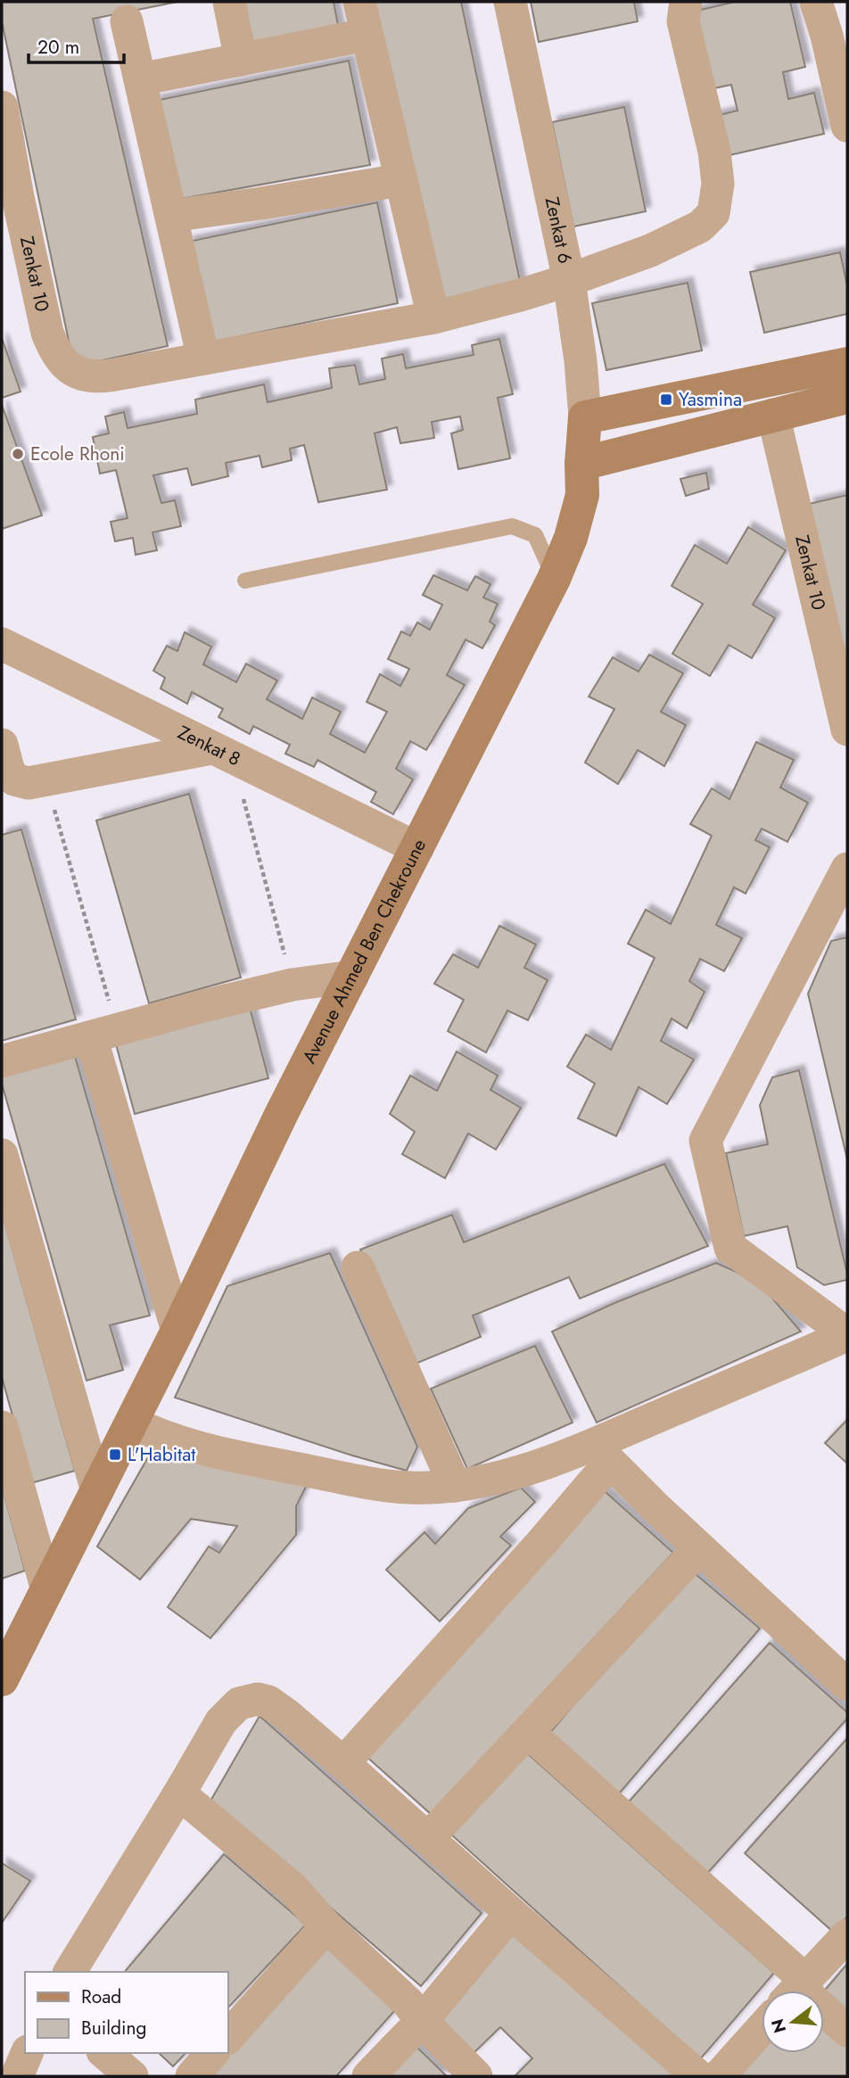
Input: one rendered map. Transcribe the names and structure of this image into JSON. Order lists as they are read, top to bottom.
{
  "streets": {
    "main road": ["Zenkat 6", "Avenue Ahmed Ben Chekroune"],
    "street": ["Zenkat 10", "Zenkat 8"]
  },
  "crossings": [
    ["Zenkat 6", "Zenkat 10"],
    ["Zenkat 6", "Avenue Ahmed Ben Chekroune"],
    ["Zenkat 8", "Avenue Ahmed Ben Chekroune"]
  ],
  "places": {
    "transit": ["Yasmina", "L'Habitat"],
    "other": ["Ecole Rhoni"]
  },
  "legend": ["Road", "Building"],
  "scale_bar": "20 m",
  "north": "left"
}
